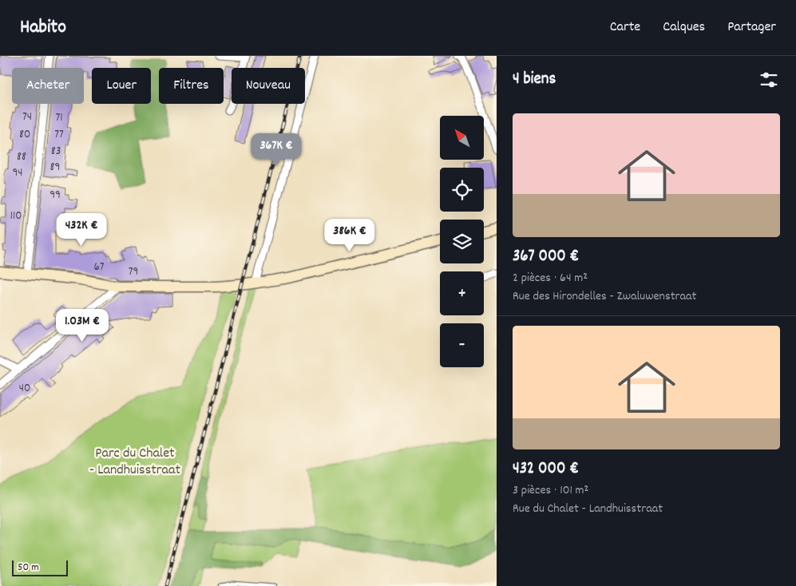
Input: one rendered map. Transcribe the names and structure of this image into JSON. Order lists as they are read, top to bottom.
{
  "parks": ["Parc du Chalet - Landhuisstraat"],
  "house_numbers": [
    "74",
    "71",
    "80",
    "77",
    "83",
    "88",
    "89",
    "94",
    "99",
    "110",
    "67",
    "79",
    "40"
  ],
  "scale_bar": "50 m",
  "north": "top left",
  "page": {
    "header": "Habito",
    "nav": ["Carte", "Calques", "Partager"],
    "heading": "4 biens",
    "chip": [
      "Acheter",
      "Louer",
      "Filtres",
      "Nouveau"
    ],
    "list": [
      {
        "name": "367 000 €",
        "note": "2 pièces · 64 m² · Rue des Hirondelles - Zwaluwenstraat"
      },
      {
        "name": "432 000 €",
        "note": "3 pièces · 101 m² · Rue du Chalet - Landhuisstraat"
      }
    ],
    "map_buttons": ["+", "−"],
    "price": [
      "367K €",
      "432K €",
      "386K €",
      "1.03M €"
    ],
    "scale": "50 m"
  }
}
